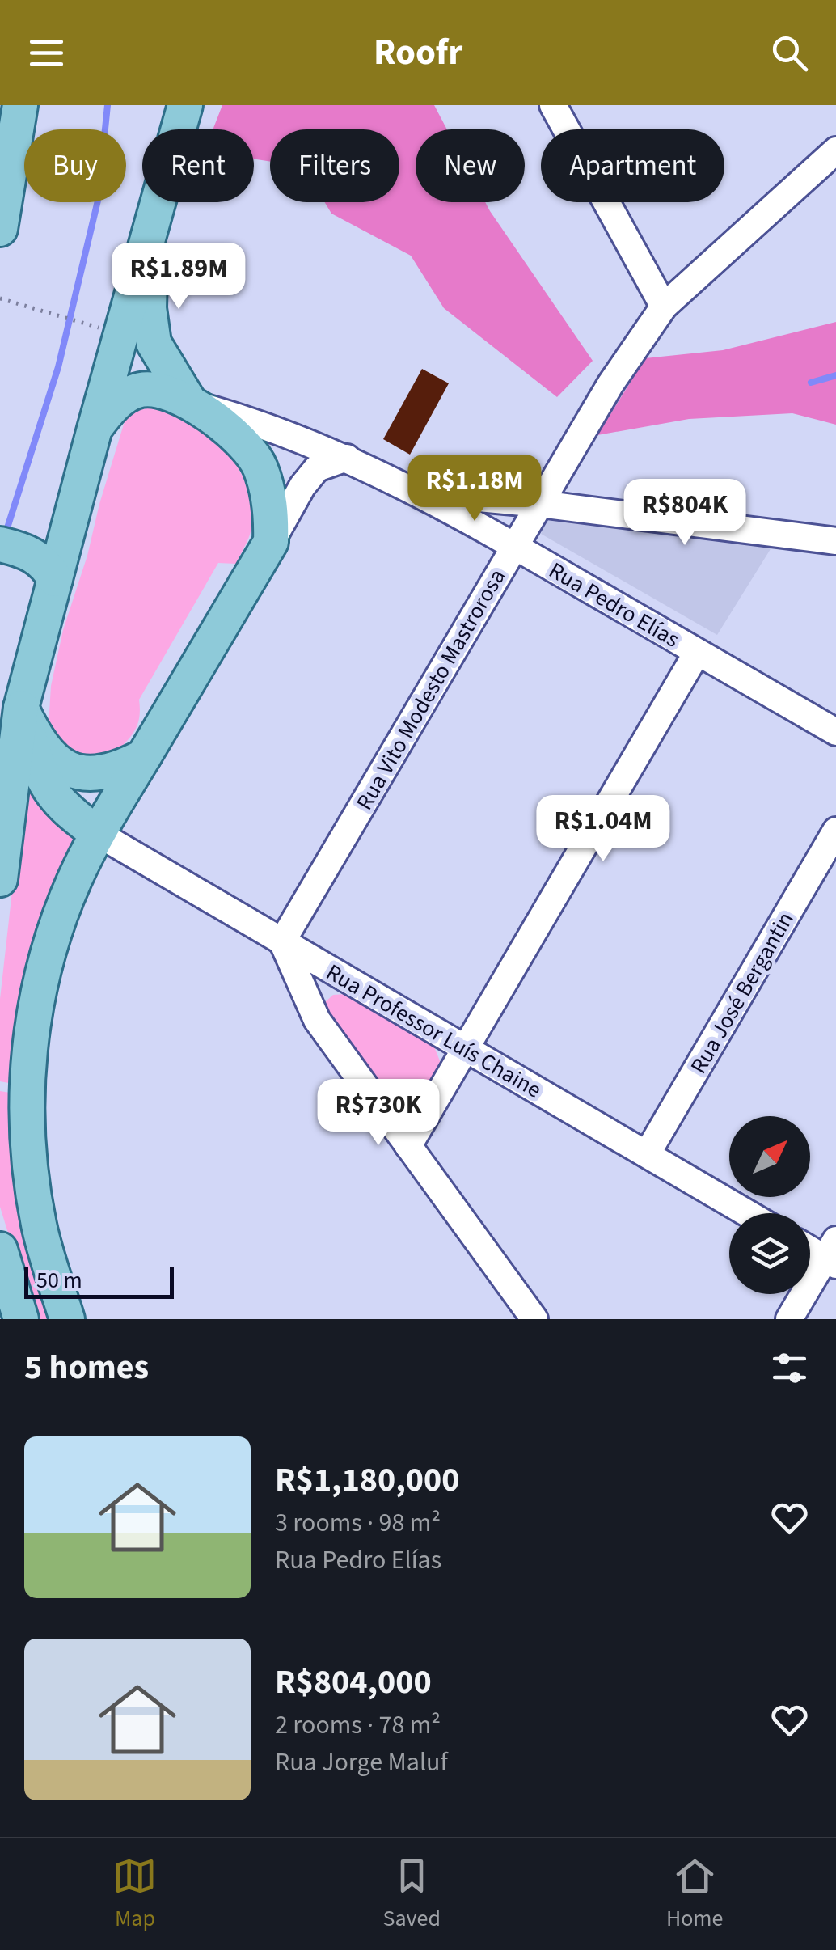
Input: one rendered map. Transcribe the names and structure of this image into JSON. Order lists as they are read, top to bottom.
{
  "streets": {
    "street": [
      "Rua Pedro Elías",
      "Rua Vito Modesto Mastrorosa",
      "Rua José Bergantin",
      "Rua Professor Luís Chaine"
    ]
  },
  "crossings": [
    ["Rua Pedro Elías", "Rua Vito Modesto Mastrorosa"],
    ["Rua Vito Modesto Mastrorosa", "Rua Professor Luís Chaine"],
    ["Rua José Bergantin", "Rua Professor Luís Chaine"]
  ],
  "scale_bar": "50 m",
  "north": "top right",
  "page": {
    "header": "Roofr",
    "chip": [
      "Buy",
      "Rent",
      "Filters",
      "New",
      "Apartment"
    ],
    "price": [
      "R$1.89M",
      "R$1.18M",
      "R$804K",
      "R$1.04M",
      "R$730K"
    ],
    "scale": "50 m",
    "heading": "5 homes",
    "list": [
      {
        "name": "R$1,180,000",
        "note": "3 rooms · 98 m² · Rua Pedro Elías"
      },
      {
        "name": "R$804,000",
        "note": "2 rooms · 78 m² · Rua Jorge Maluf"
      }
    ],
    "tabs": ["Map", "Saved", "Home"]
  }
}
